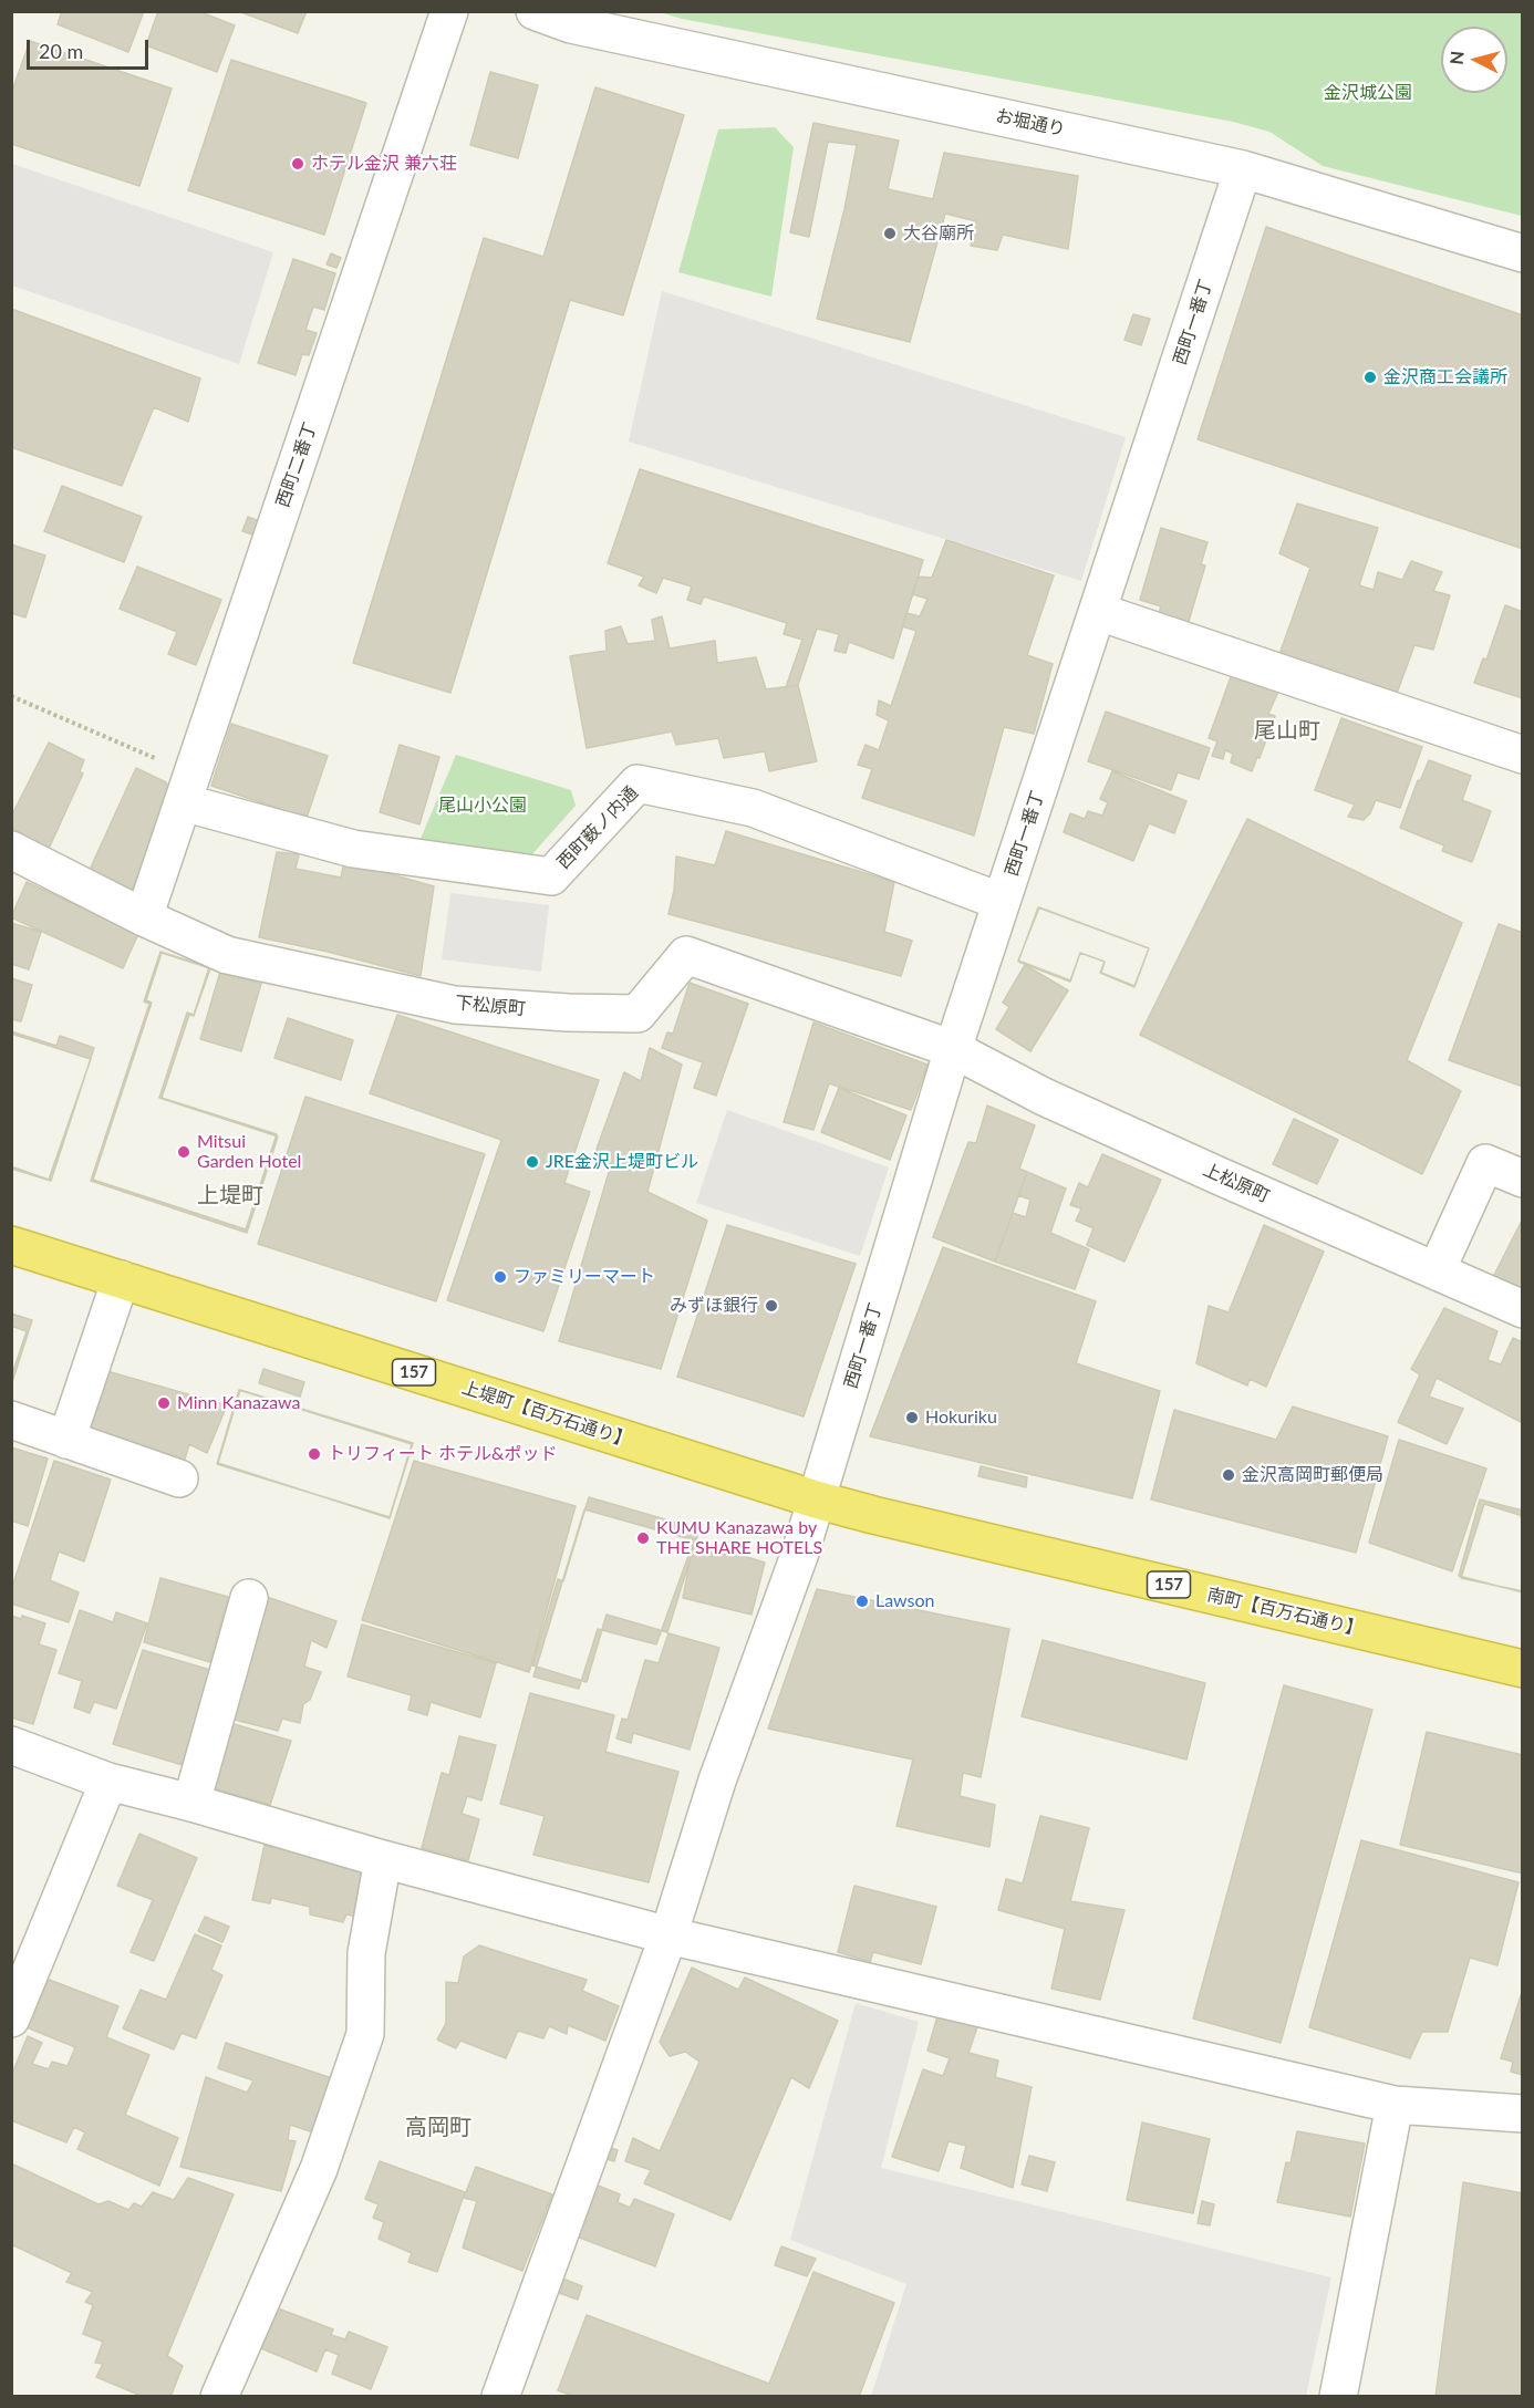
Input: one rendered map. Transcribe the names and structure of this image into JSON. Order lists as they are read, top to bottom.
{
  "streets": {
    "highway": ["157", "上堤町【百万石通り】", "南町【百万石通り】"],
    "street": [
      "お堀通り",
      "西町一番丁",
      "西町二番丁",
      "西町薮ノ内通",
      "下松原町",
      "上松原町"
    ]
  },
  "crossings": [
    ["お堀通り", "西町一番丁"],
    ["西町一番丁", "西町薮ノ内通"],
    ["西町一番丁", "下松原町"],
    ["西町一番丁", "上松原町"],
    ["西町一番丁", "上堤町【百万石通り】"],
    ["西町一番丁", "南町【百万石通り】"],
    ["西町二番丁", "西町薮ノ内通"],
    ["西町二番丁", "下松原町"],
    ["下松原町", "上松原町"],
    ["上堤町【百万石通り】", "南町【百万石通り】"]
  ],
  "districts": ["尾山町", "上堤町", "高岡町"],
  "parks": ["金沢城公園", "尾山小公園"],
  "places": [
    "ホテル金沢 兼六荘",
    "大谷廟所",
    "金沢商工会議所",
    "Mitsui Garden Hotel",
    "JRE金沢上堤町ビル",
    "ファミリーマート",
    "みずほ銀行",
    "Minn Kanazawa",
    "Hokuriku",
    "トリフィート ホテル&ポッド",
    "金沢高岡町郵便局",
    "KUMU Kanazawa by THE SHARE HOTELS",
    "Lawson"
  ],
  "scale_bar": "20 m",
  "north": "left"
}
